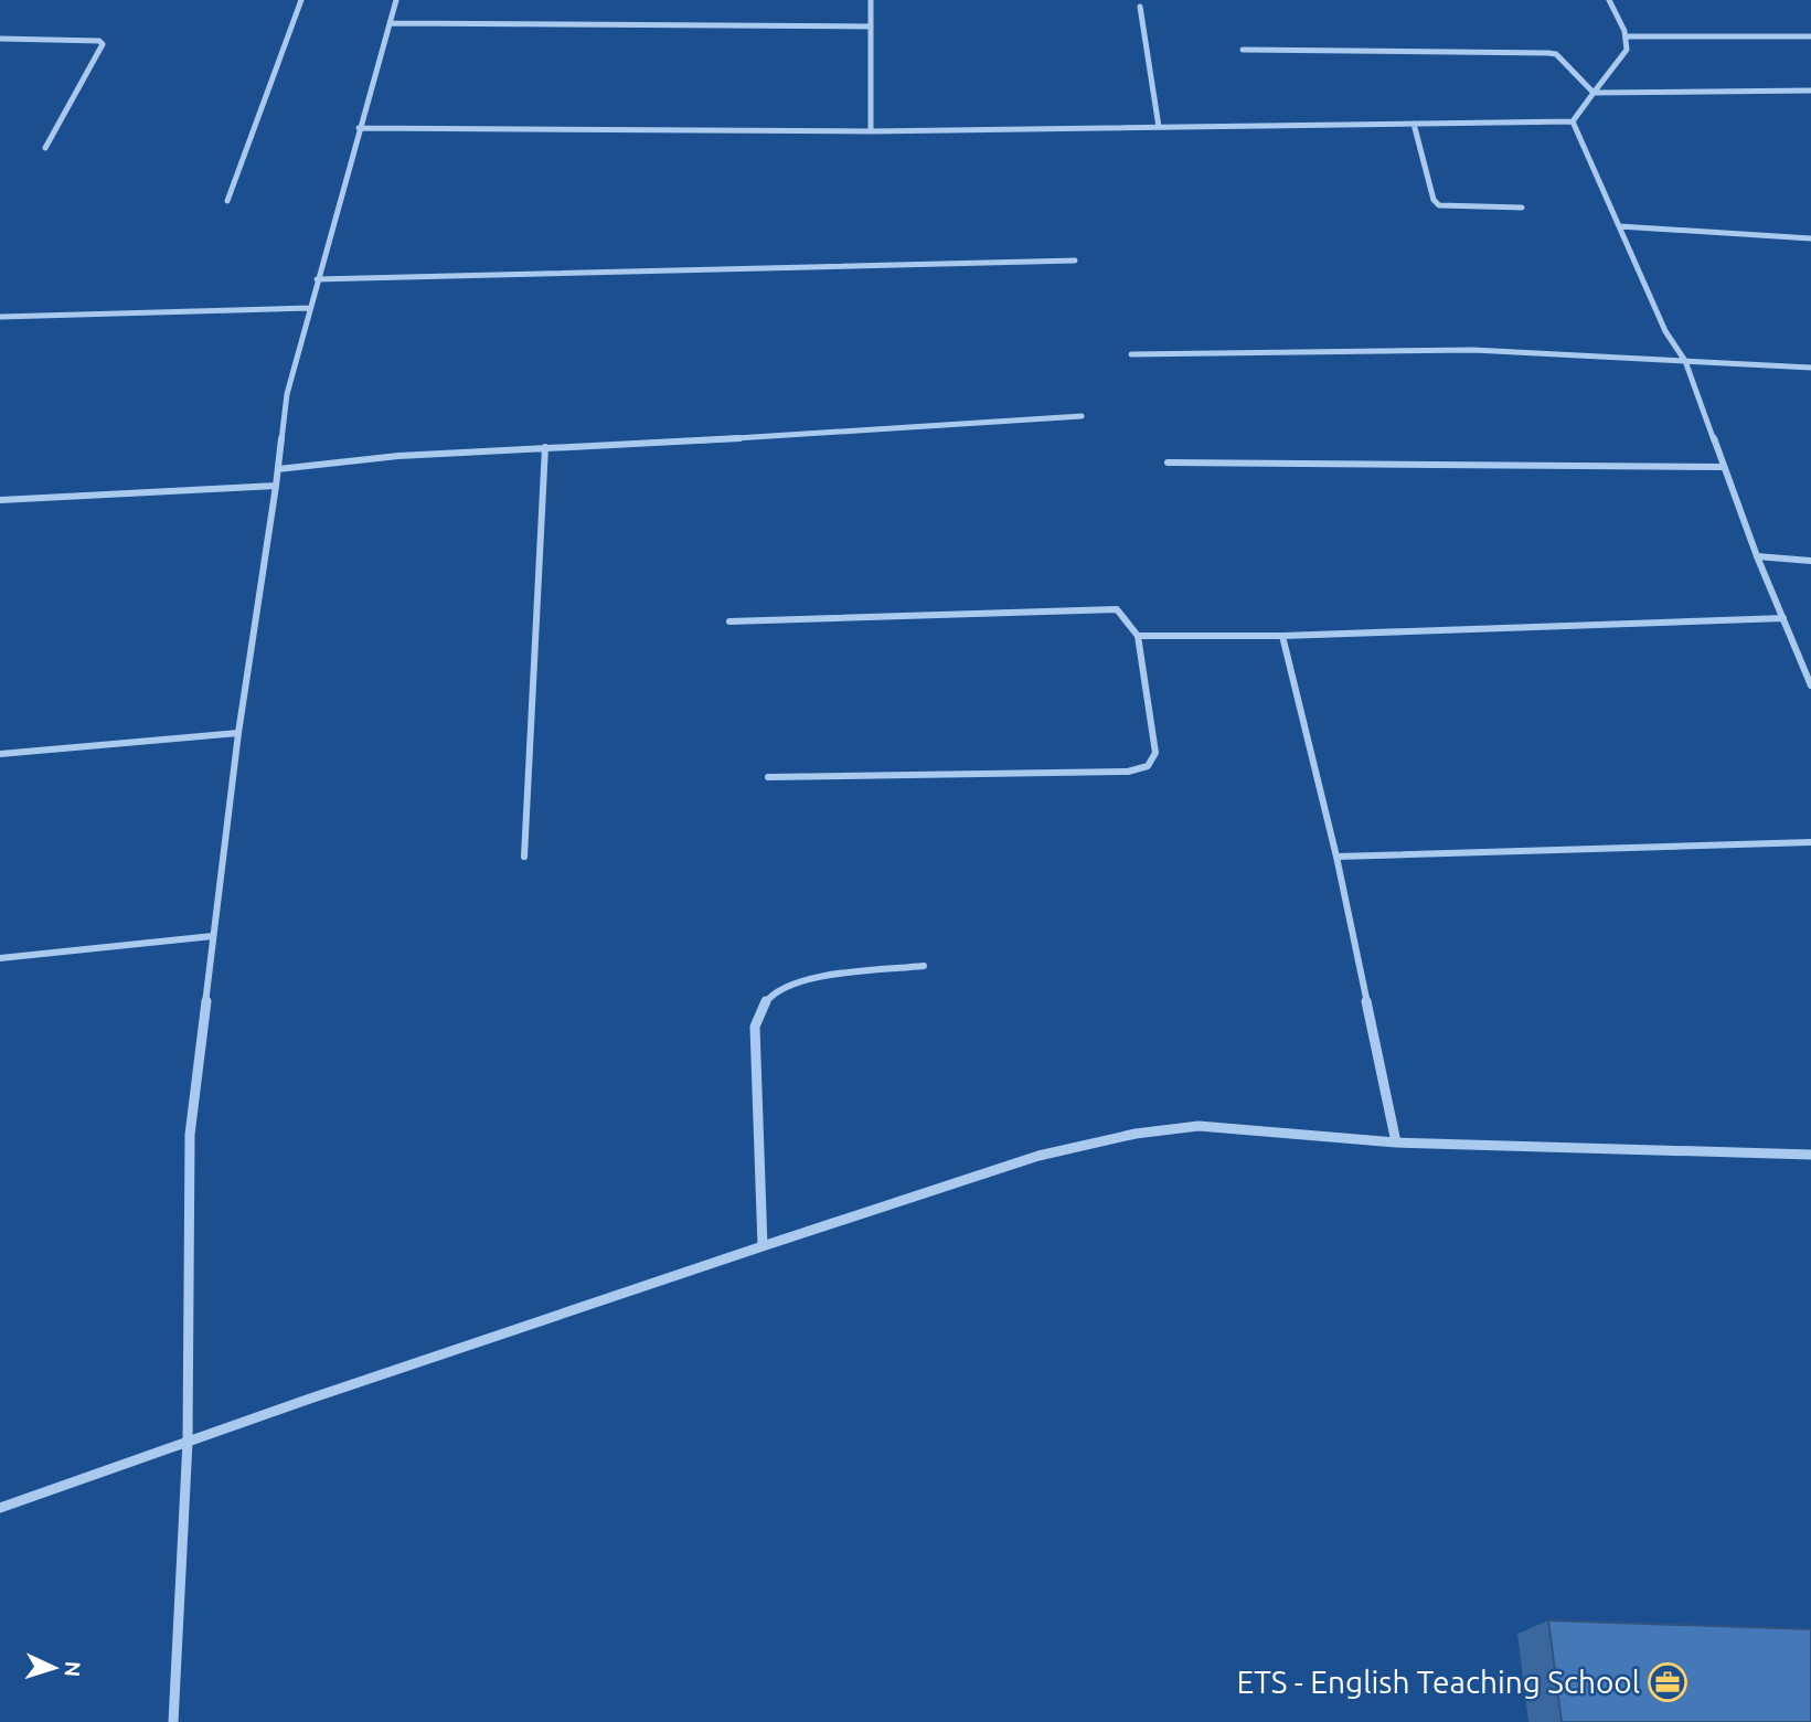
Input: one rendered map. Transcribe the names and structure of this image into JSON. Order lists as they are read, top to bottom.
{
  "places": {
    "office": ["ETS - English Teaching School"]
  },
  "north": "right"
}
